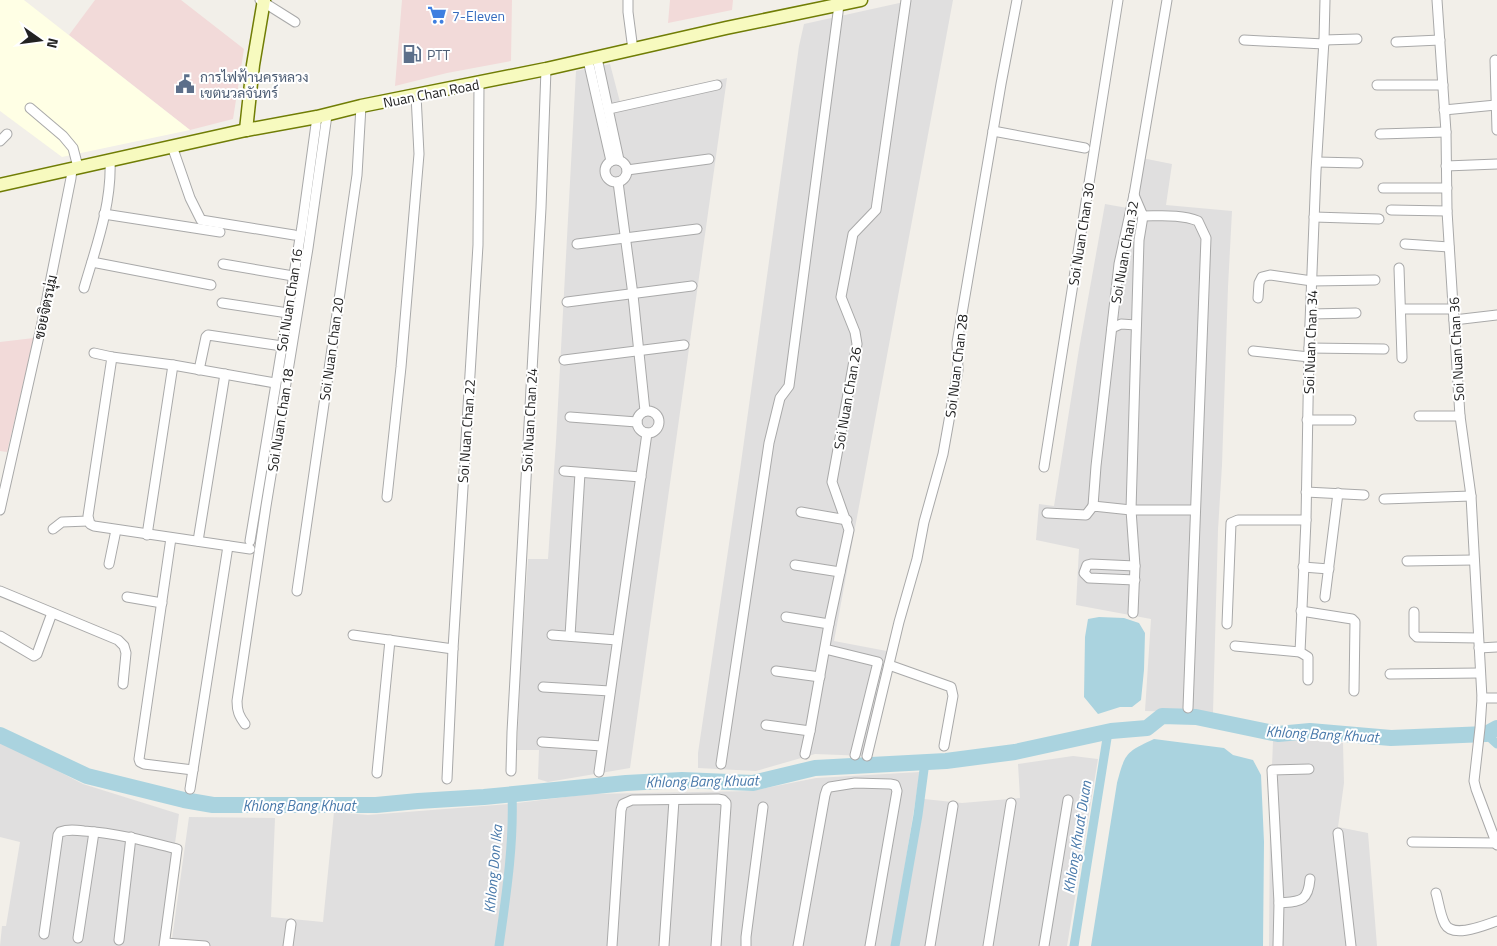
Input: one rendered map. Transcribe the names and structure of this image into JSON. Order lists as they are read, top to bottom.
{
  "streets": {
    "main road": ["Nuan Chan Road"],
    "street": [
      "Soi Nuan Chan 30",
      "Soi Nuan Chan 32",
      "Soi Nuan Chan 16",
      "ซอยจิตรนุ่ม",
      "Soi Nuan Chan 34",
      "Soi Nuan Chan 20",
      "Soi Nuan Chan 36",
      "Soi Nuan Chan 28",
      "Soi Nuan Chan 26",
      "Soi Nuan Chan 18",
      "Soi Nuan Chan 24",
      "Soi Nuan Chan 22"
    ]
  },
  "crossings": [
    ["Nuan Chan Road", "Soi Nuan Chan 16"],
    ["Nuan Chan Road", "ซอยจิตรนุ่ม"],
    ["Nuan Chan Road", "Soi Nuan Chan 20"],
    ["Nuan Chan Road", "Soi Nuan Chan 18"],
    ["Nuan Chan Road", "Soi Nuan Chan 24"],
    ["Nuan Chan Road", "Soi Nuan Chan 22"],
    ["Soi Nuan Chan 16", "Soi Nuan Chan 18"]
  ],
  "water": ["Khlong Bang Khuat", "Khlong Khuat Duan", "Khlong Don Ika"],
  "places": {
    "supermarket": ["7-Eleven"],
    "fuel station": ["PTT"],
    "public building": ["การไฟฟ้านครหลวง เขตนวลจันทร์"]
  },
  "north": "right"
}
